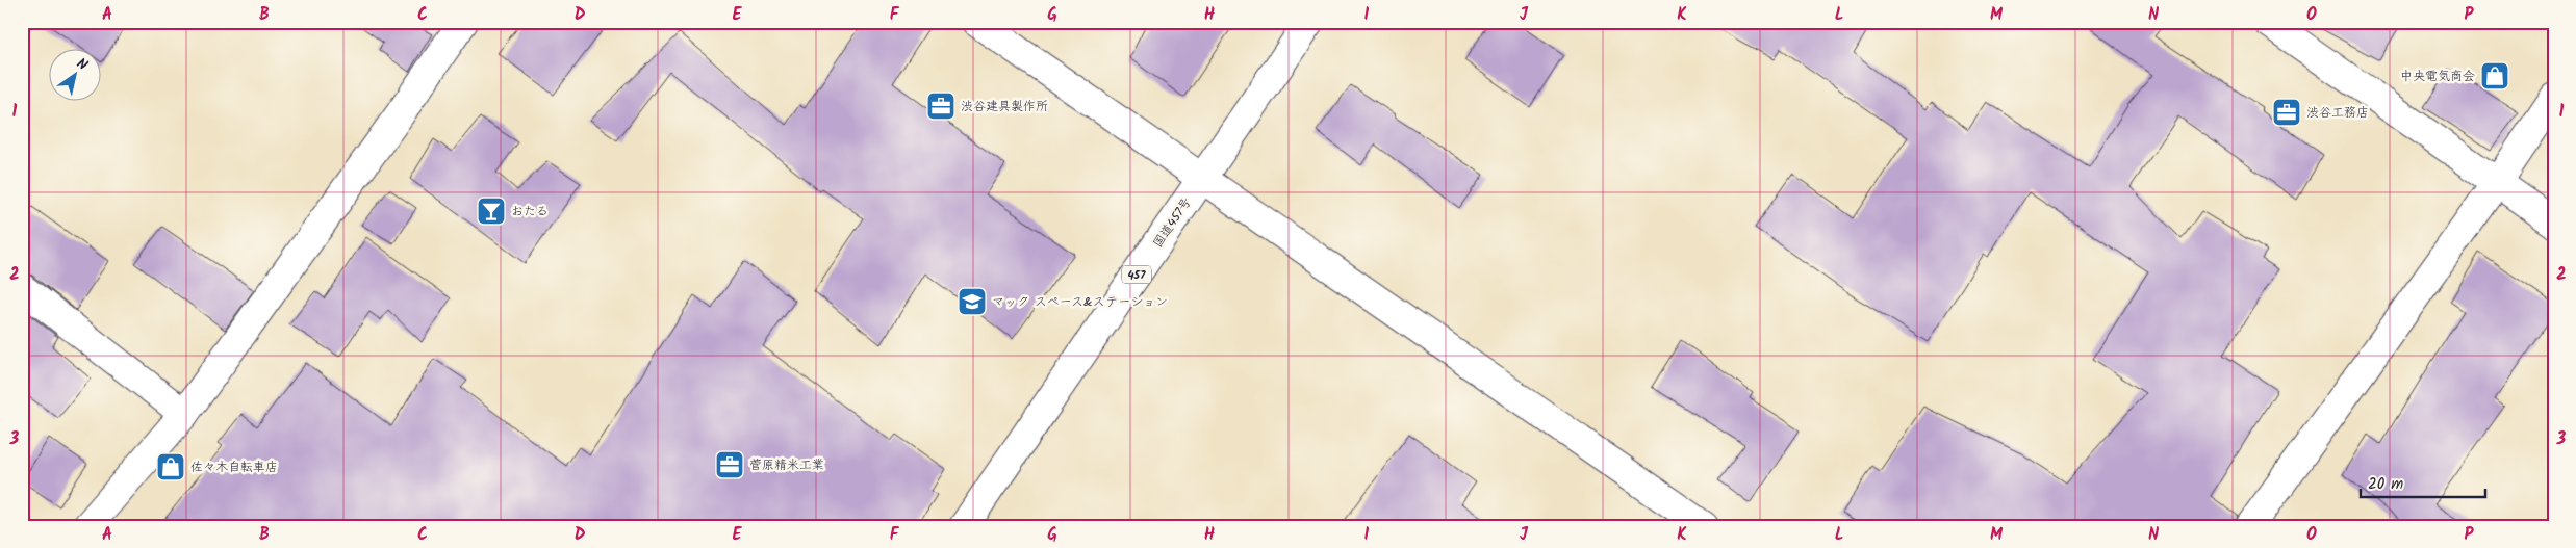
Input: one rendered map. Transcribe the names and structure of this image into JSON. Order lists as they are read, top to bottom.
{
  "streets": {
    "main road": ["国道457号", "457"]
  },
  "places": {
    "shop": ["中央電気商会", "佐々木自転車店"],
    "office": ["渋谷建具製作所", "渋谷工務店", "菅原精米工業"],
    "bar": ["おたる"],
    "school or university": ["マック スペース&ステーション"]
  },
  "scale_bar": "20 m",
  "north": "top right",
  "grid": {
    "columns": [
      "A",
      "B",
      "C",
      "D",
      "E",
      "F",
      "G",
      "H",
      "I",
      "J",
      "K",
      "L",
      "M",
      "N",
      "O",
      "P"
    ],
    "rows": ["1", "2", "3"]
  }
}
